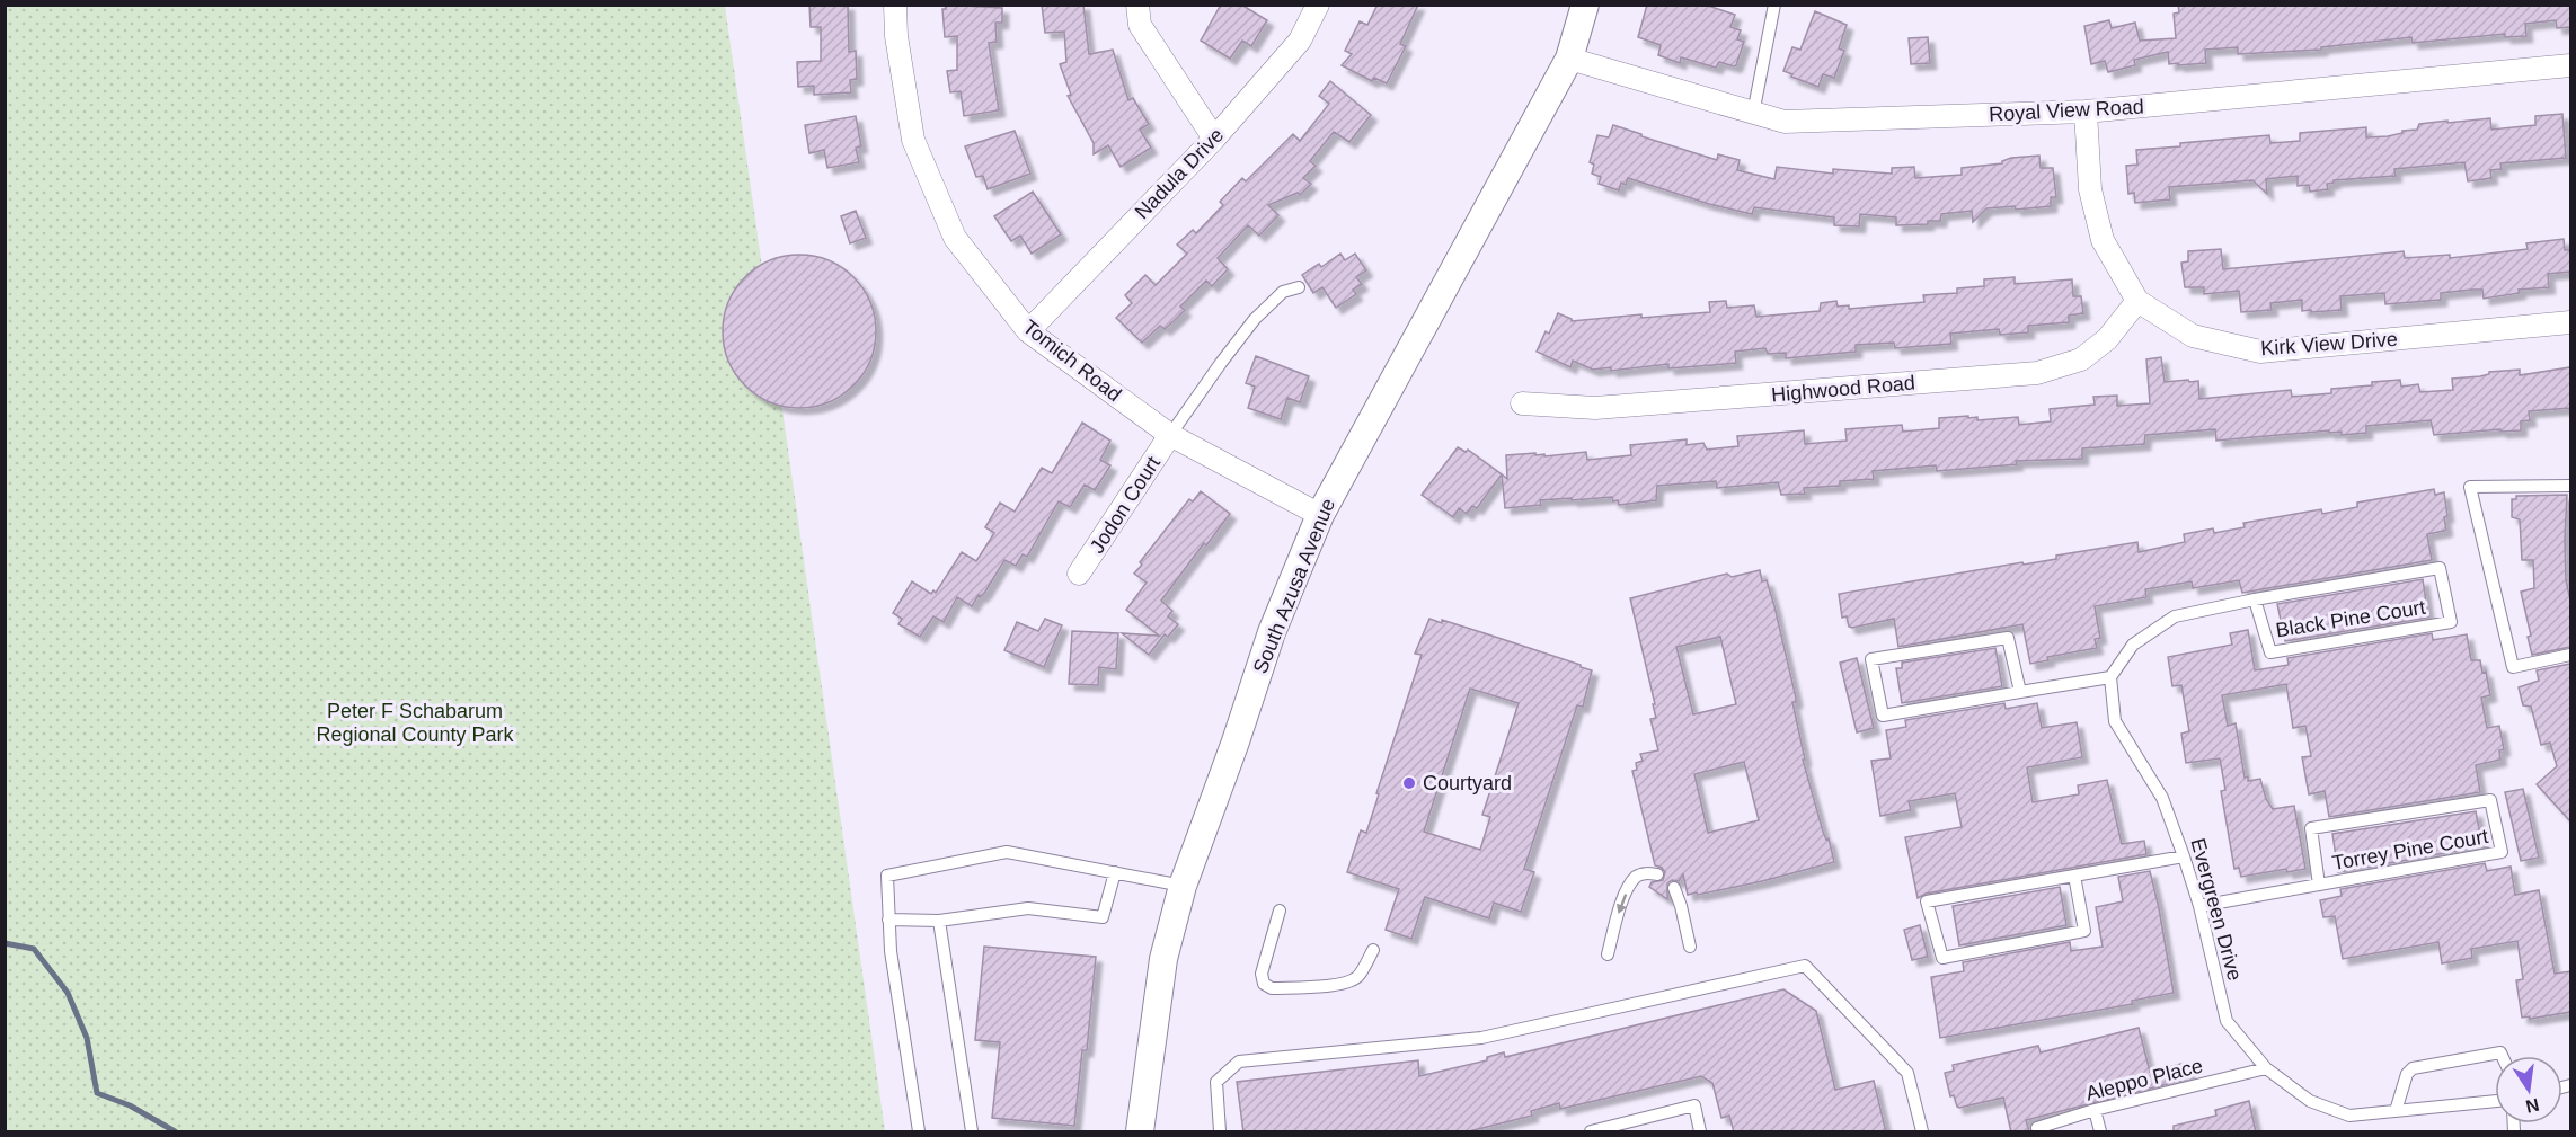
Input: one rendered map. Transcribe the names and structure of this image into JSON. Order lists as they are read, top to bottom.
{
  "streets": {
    "street": [
      "Royal View Road",
      "Nadula Drive",
      "Kirk View Drive",
      "Tomich Road",
      "Highwood Road",
      "Jodon Court",
      "South Azusa Avenue"
    ],
    "lane": [
      "Black Pine Court",
      "Torrey Pine Court",
      "Evergreen Drive",
      "Aleppo Place"
    ]
  },
  "crossings": [
    ["Royal View Road", "Kirk View Drive"],
    ["Royal View Road", "South Azusa Avenue"],
    ["Nadula Drive", "Tomich Road"],
    ["Kirk View Drive", "Highwood Road"],
    ["Tomich Road", "Jodon Court"],
    ["Tomich Road", "South Azusa Avenue"],
    ["Torrey Pine Court", "Evergreen Drive"],
    ["Evergreen Drive", "Aleppo Place"]
  ],
  "parks": ["Peter F Schabarum Regional County Park"],
  "places": ["Courtyard"],
  "north": "bottom"
}
